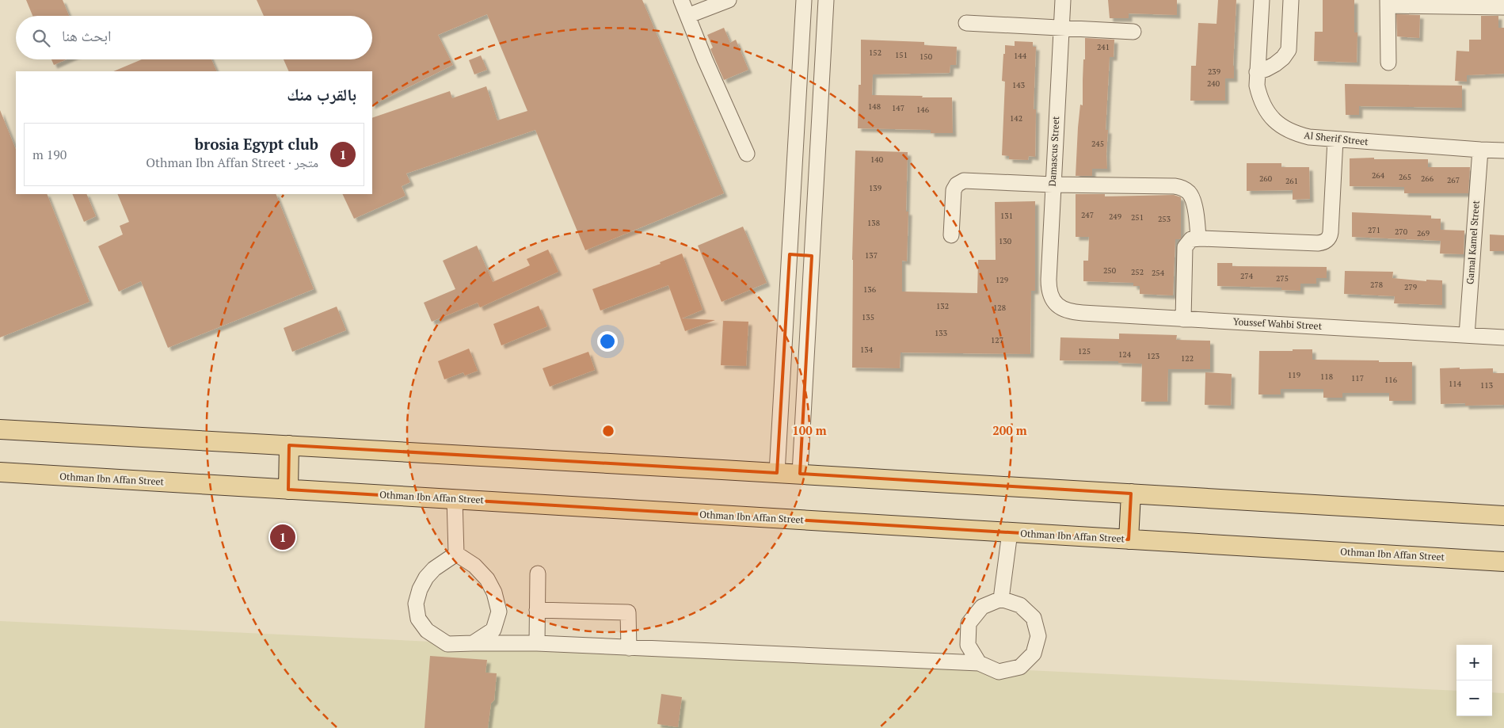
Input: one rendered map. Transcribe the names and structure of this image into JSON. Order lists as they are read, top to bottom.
{
  "streets": {
    "main road": ["Othman Ibn Affan Street"],
    "street": [
      "Al Sherif Street",
      "Damascus Street",
      "Gamal Kamel Street",
      "Youssef Wahbi Street"
    ]
  },
  "crossings": [
    ["Al Sherif Street", "Gamal Kamel Street"],
    ["Damascus Street", "Youssef Wahbi Street"],
    ["Gamal Kamel Street", "Youssef Wahbi Street"]
  ],
  "house_numbers": [
    "241",
    "152",
    "151",
    "144",
    "150",
    "239",
    "240",
    "143",
    "148",
    "147",
    "146",
    "142",
    "245",
    "140",
    "264",
    "265",
    "260",
    "266",
    "267",
    "261",
    "139",
    "247",
    "131",
    "249",
    "251",
    "253",
    "138",
    "271",
    "270",
    "269",
    "130",
    "137",
    "250",
    "252",
    "254",
    "274",
    "275",
    "129",
    "278",
    "279",
    "136",
    "132",
    "128",
    "135",
    "133",
    "127",
    "134",
    "125",
    "124",
    "123",
    "122",
    "119",
    "118",
    "117",
    "116",
    "114",
    "113"
  ],
  "page": {
    "search": "ابحث هنا",
    "heading": "بالقرب منك",
    "list": [
      {
        "mark": "1",
        "name": "brosia Egypt club",
        "note": "متجر · Othman Ibn Affan Street",
        "value": "190 m"
      }
    ],
    "pins": "1",
    "map_buttons": ["+", "−"]
  },
  "rings": ["100 m", "200 m"]
}
